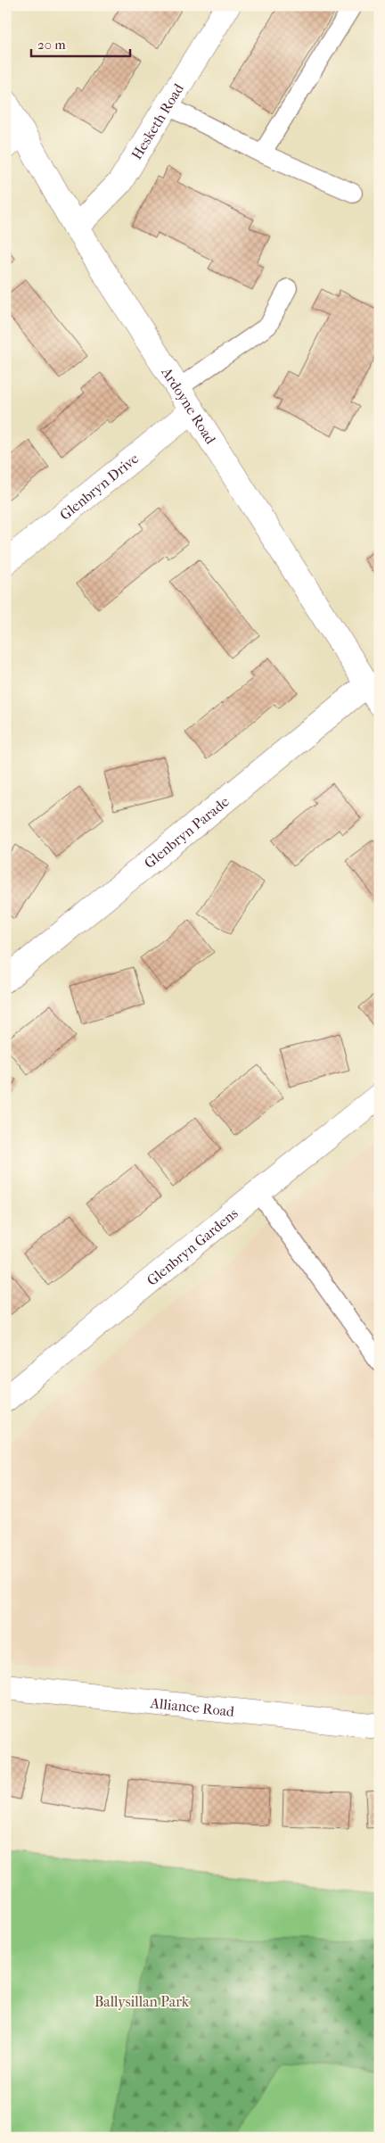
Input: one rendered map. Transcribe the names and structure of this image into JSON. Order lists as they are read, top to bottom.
{
  "streets": {
    "street": [
      "Hesketh Road",
      "Ardoyne Road",
      "Glenbryn Drive",
      "Glenbryn Parade",
      "Glenbryn Gardens",
      "Alliance Road"
    ]
  },
  "crossings": [
    ["Hesketh Road", "Ardoyne Road"],
    ["Ardoyne Road", "Glenbryn Drive"],
    ["Ardoyne Road", "Glenbryn Parade"]
  ],
  "parks": ["Ballysillan Park"],
  "scale_bar": "20 m"
}
